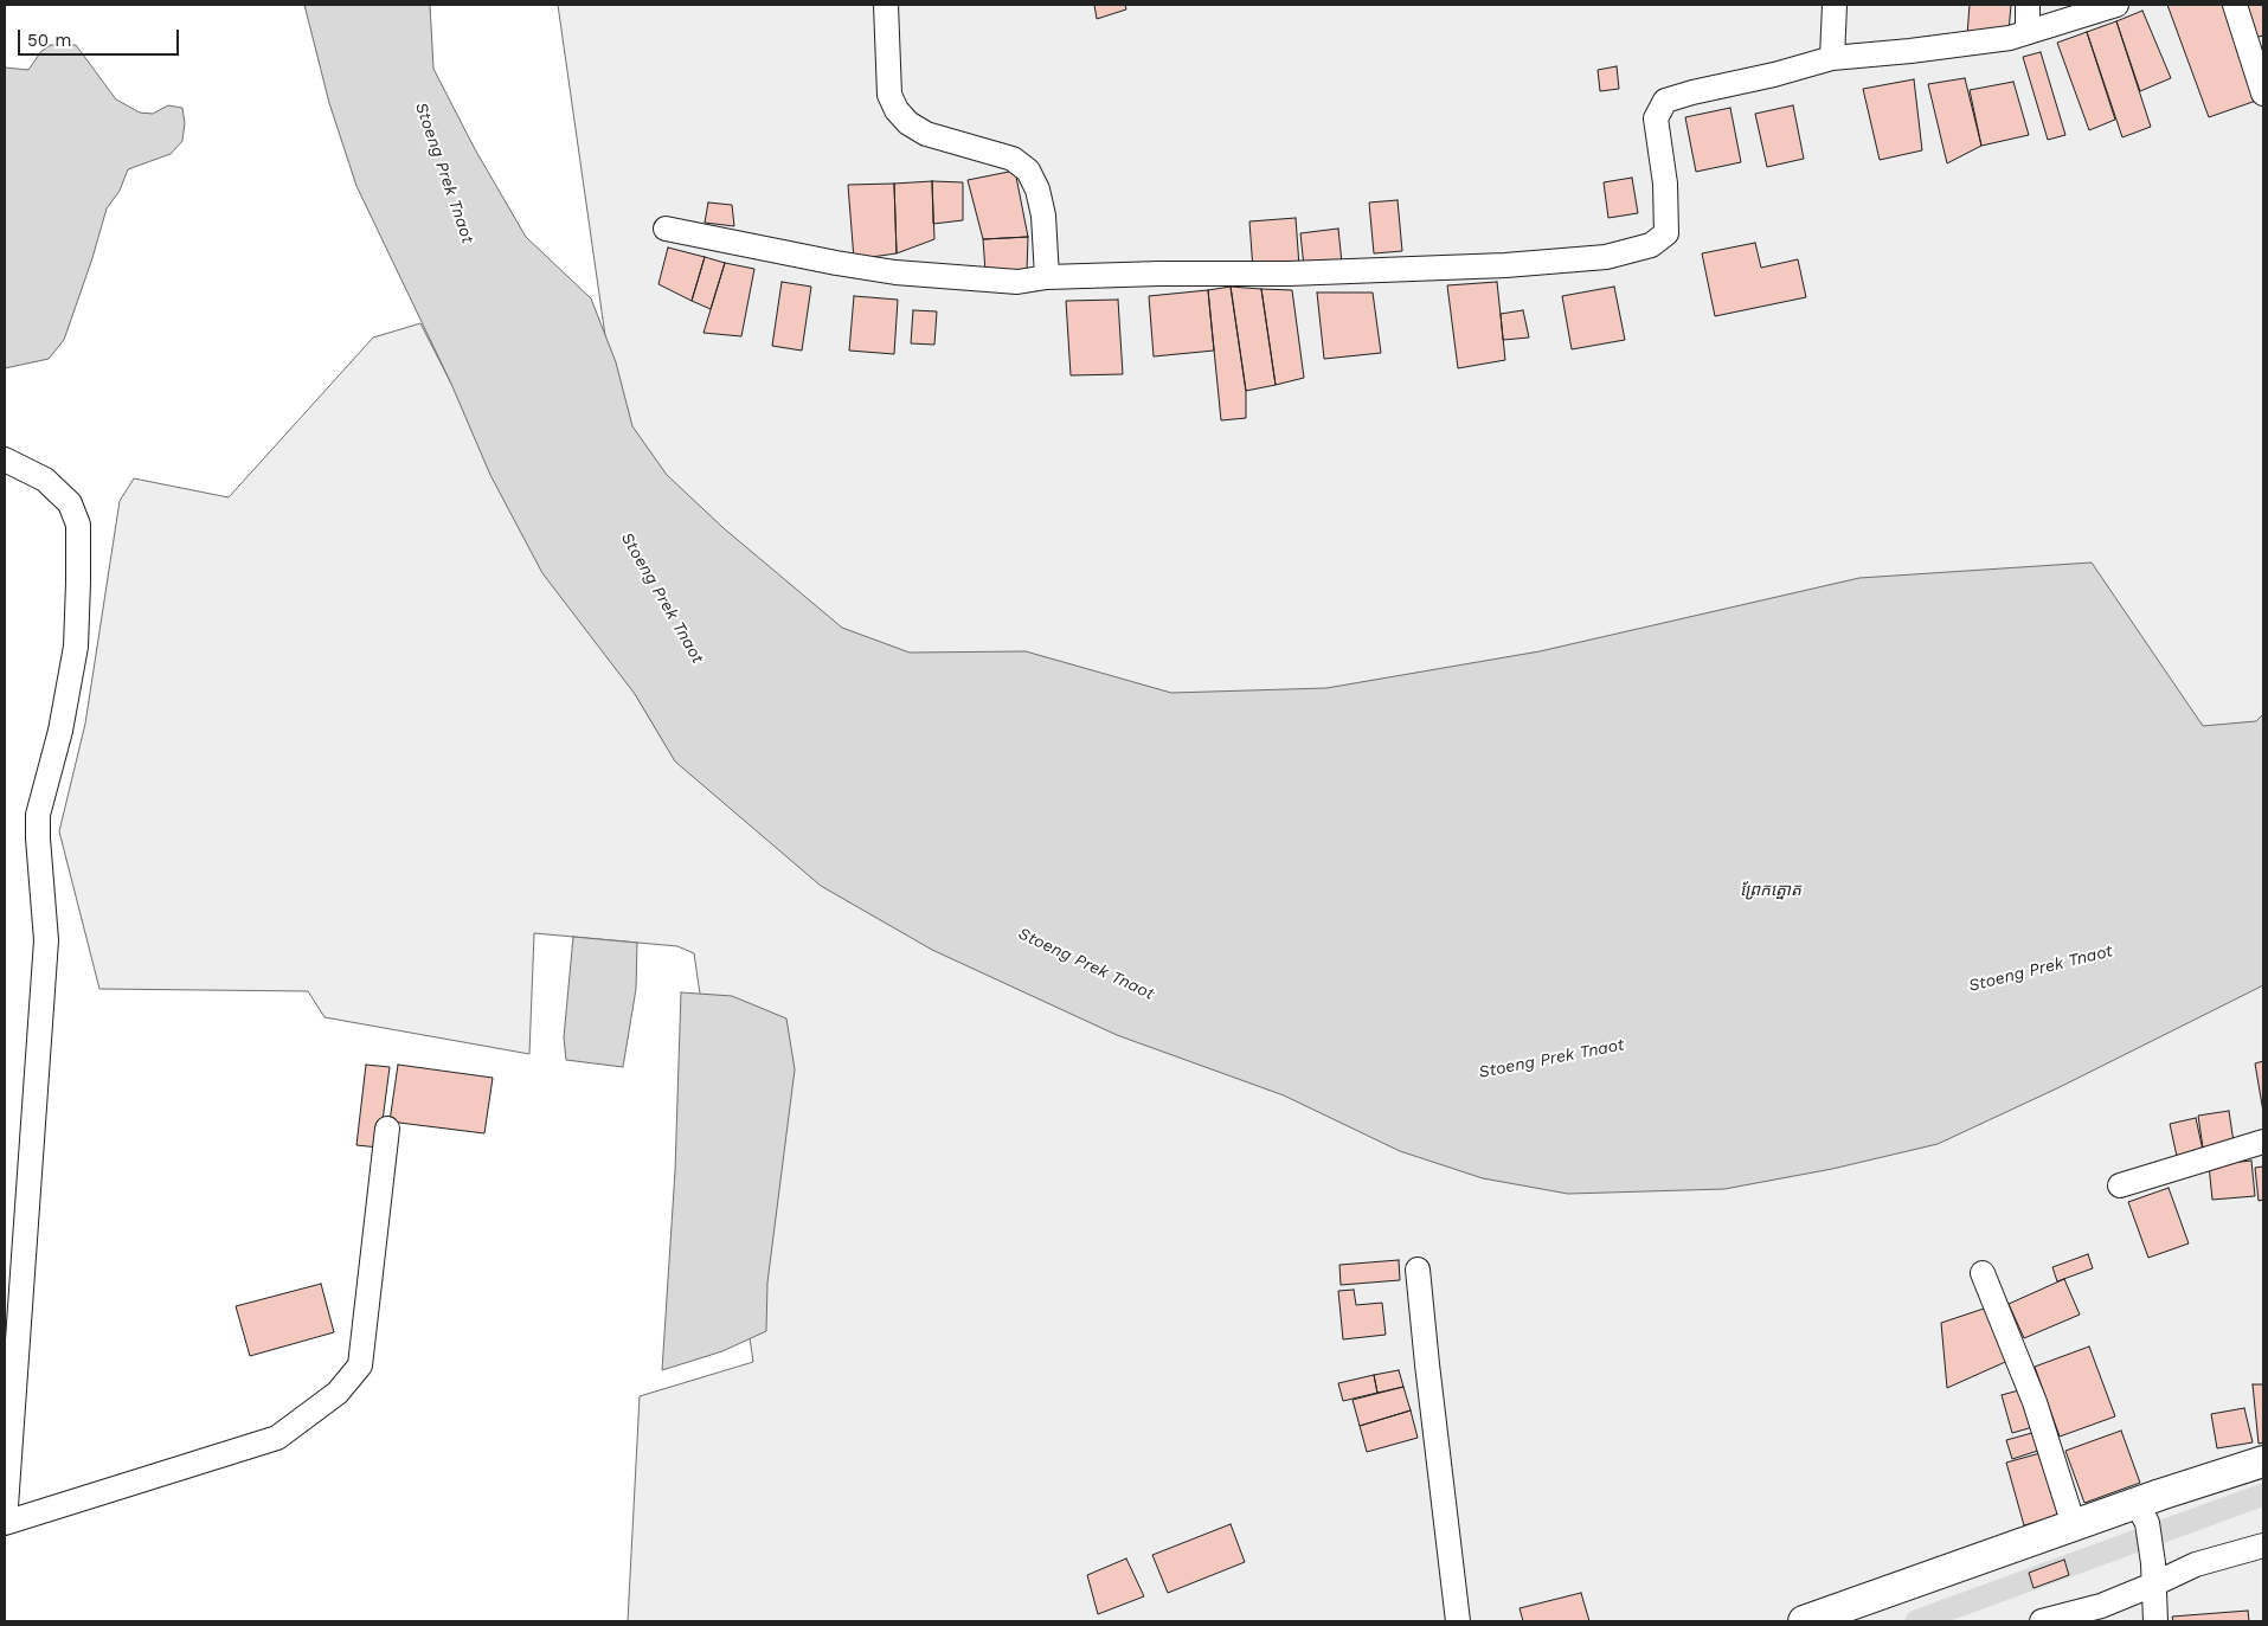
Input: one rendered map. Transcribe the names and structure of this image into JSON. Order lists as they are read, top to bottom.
{
  "water": ["Stoeng Prek Tnaot", "ព្រែកត្នោត"],
  "scale_bar": "50 m"
}
